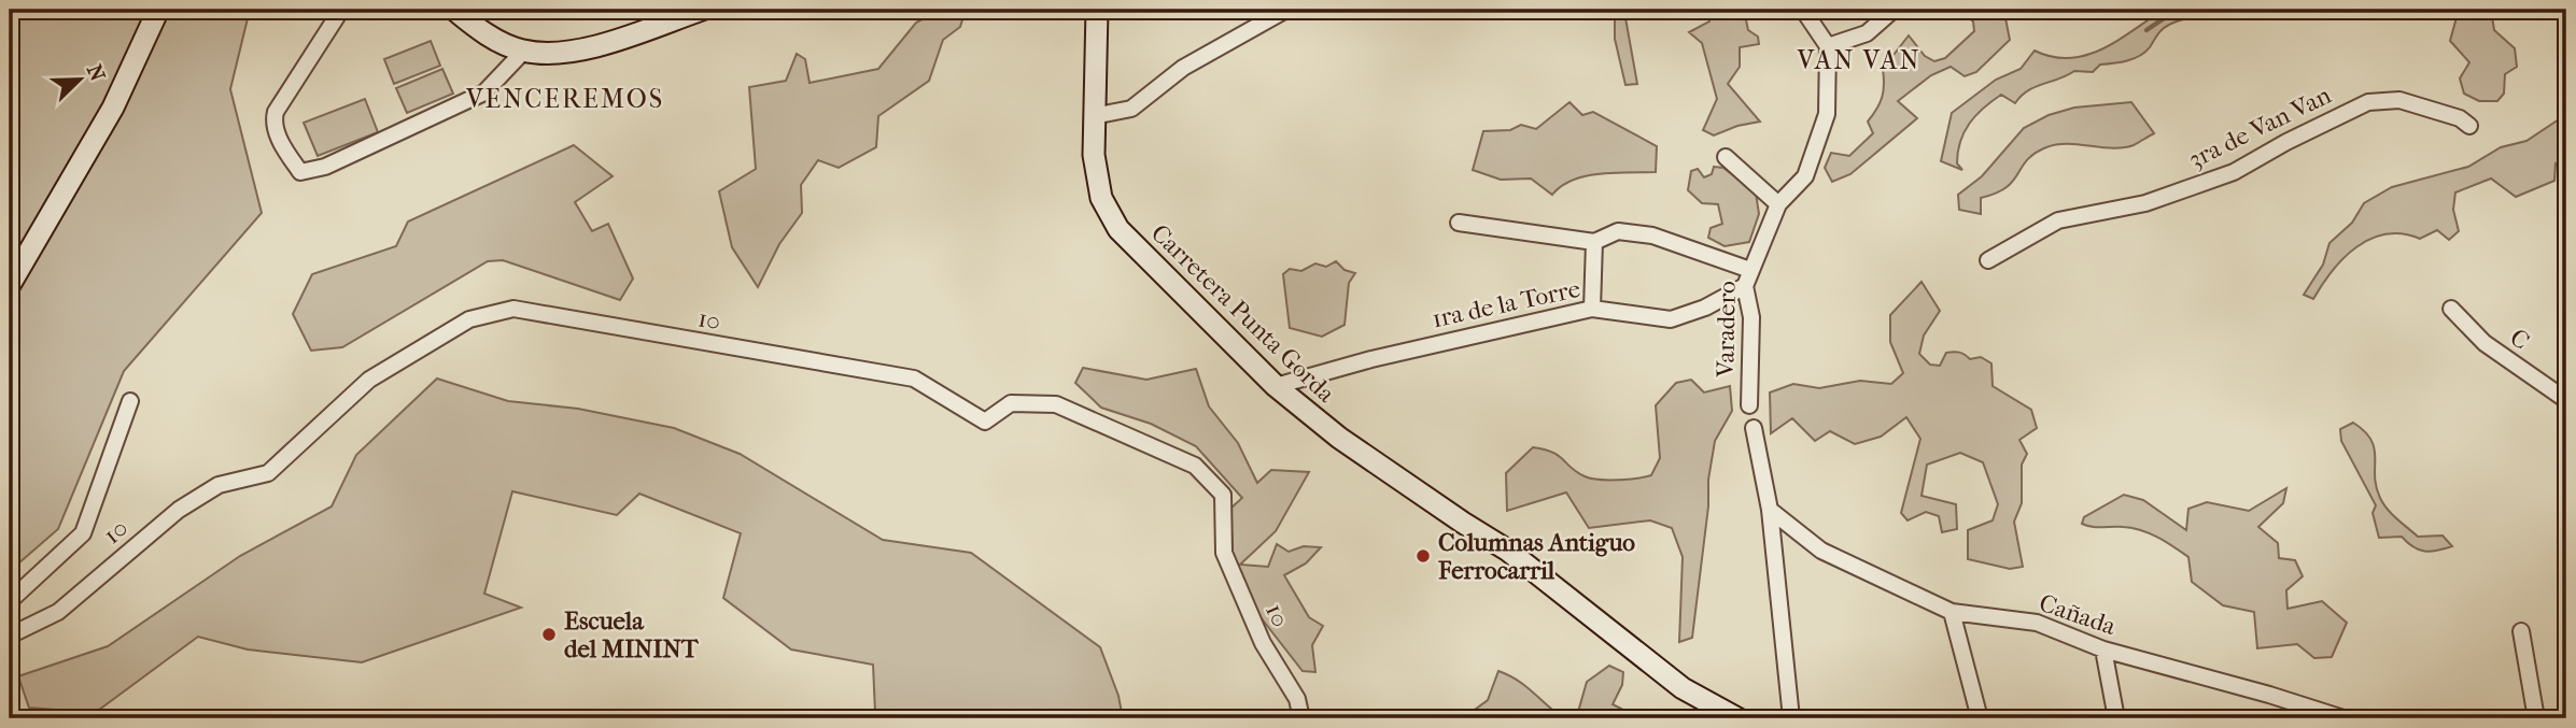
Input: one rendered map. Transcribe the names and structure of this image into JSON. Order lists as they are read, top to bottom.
{
  "streets": {
    "main road": ["Carretera Punta Gorda"],
    "street": [
      "3ra de Van Van",
      "1ra de la Torre",
      "10",
      "Varadero",
      "C",
      "Cañada"
    ]
  },
  "crossings": [
    ["1ra de la Torre", "Carretera Punta Gorda"],
    ["1ra de la Torre", "Varadero"]
  ],
  "districts": ["VAN VAN", "VENCEREMOS"],
  "places": ["Columnas Antiguo Ferrocarril", "Escuela del MININT"],
  "north": "top right"
}
